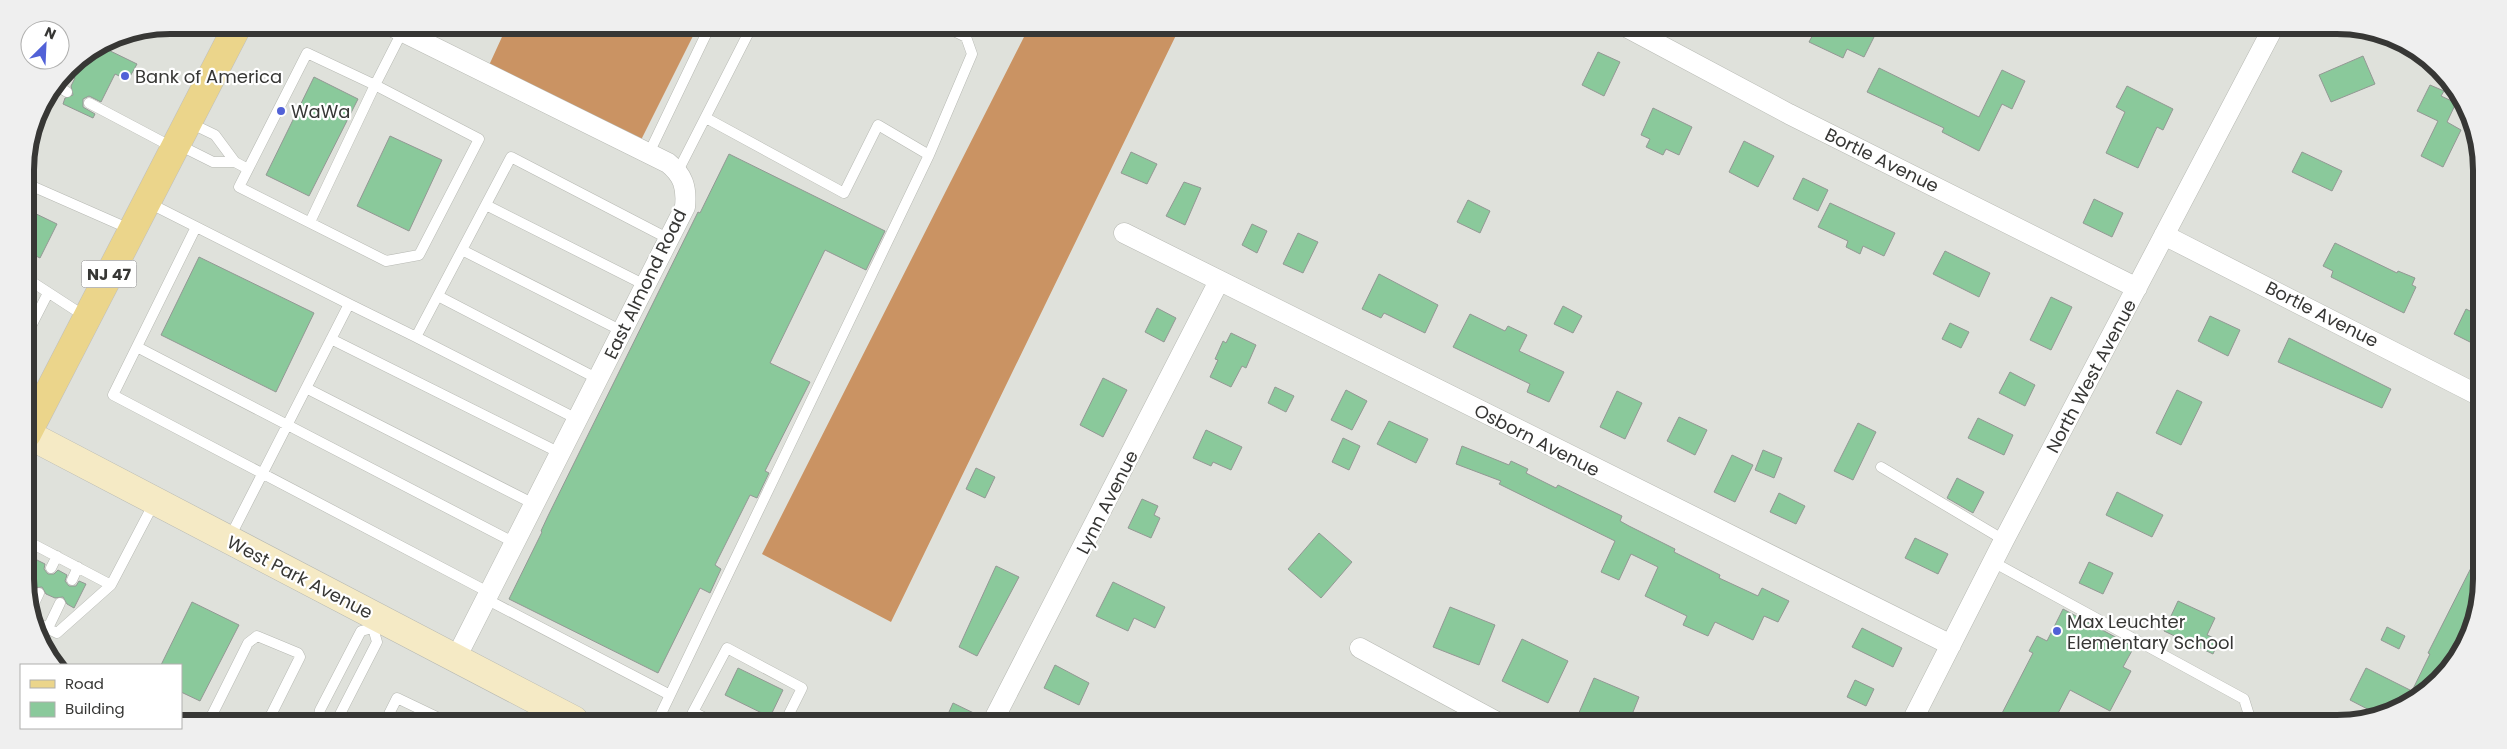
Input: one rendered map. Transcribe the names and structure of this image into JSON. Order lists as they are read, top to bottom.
{
  "streets": {
    "main road": ["NJ 47", "West Park Avenue"],
    "street": [
      "Bortle Avenue",
      "East Almond Road",
      "North West Avenue",
      "Osborn Avenue",
      "Lynn Avenue"
    ]
  },
  "crossings": [
    ["Bortle Avenue", "North West Avenue"],
    ["East Almond Road", "West Park Avenue"],
    ["North West Avenue", "Osborn Avenue"],
    ["Osborn Avenue", "Lynn Avenue"]
  ],
  "places": ["Bank of America", "WaWa", "Max Leuchter Elementary School"],
  "legend": ["Road", "Building"],
  "north": "top right"
}
